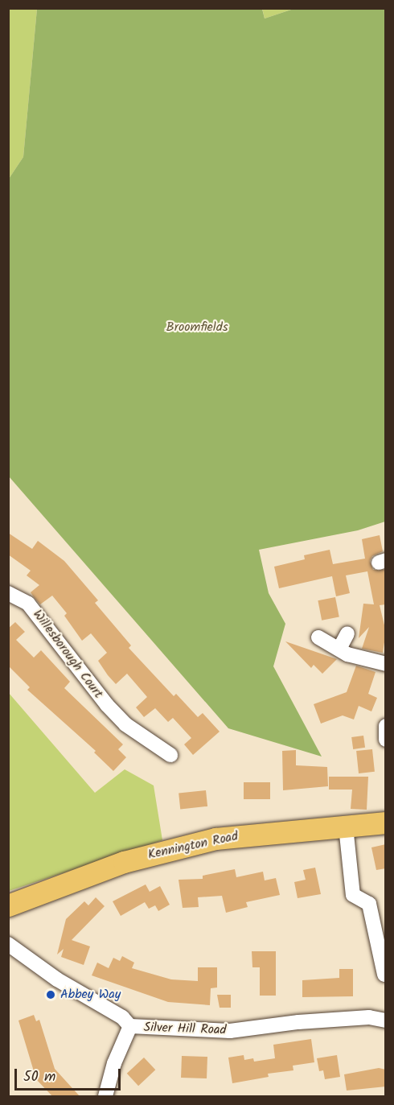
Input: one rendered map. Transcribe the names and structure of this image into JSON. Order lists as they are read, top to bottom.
{
  "streets": {
    "main road": ["Kennington Road"],
    "street": ["Willesborough Court", "Silver Hill Road"]
  },
  "parks": ["Broomfields"],
  "places": ["Abbey Way"],
  "scale_bar": "50 m"
}
